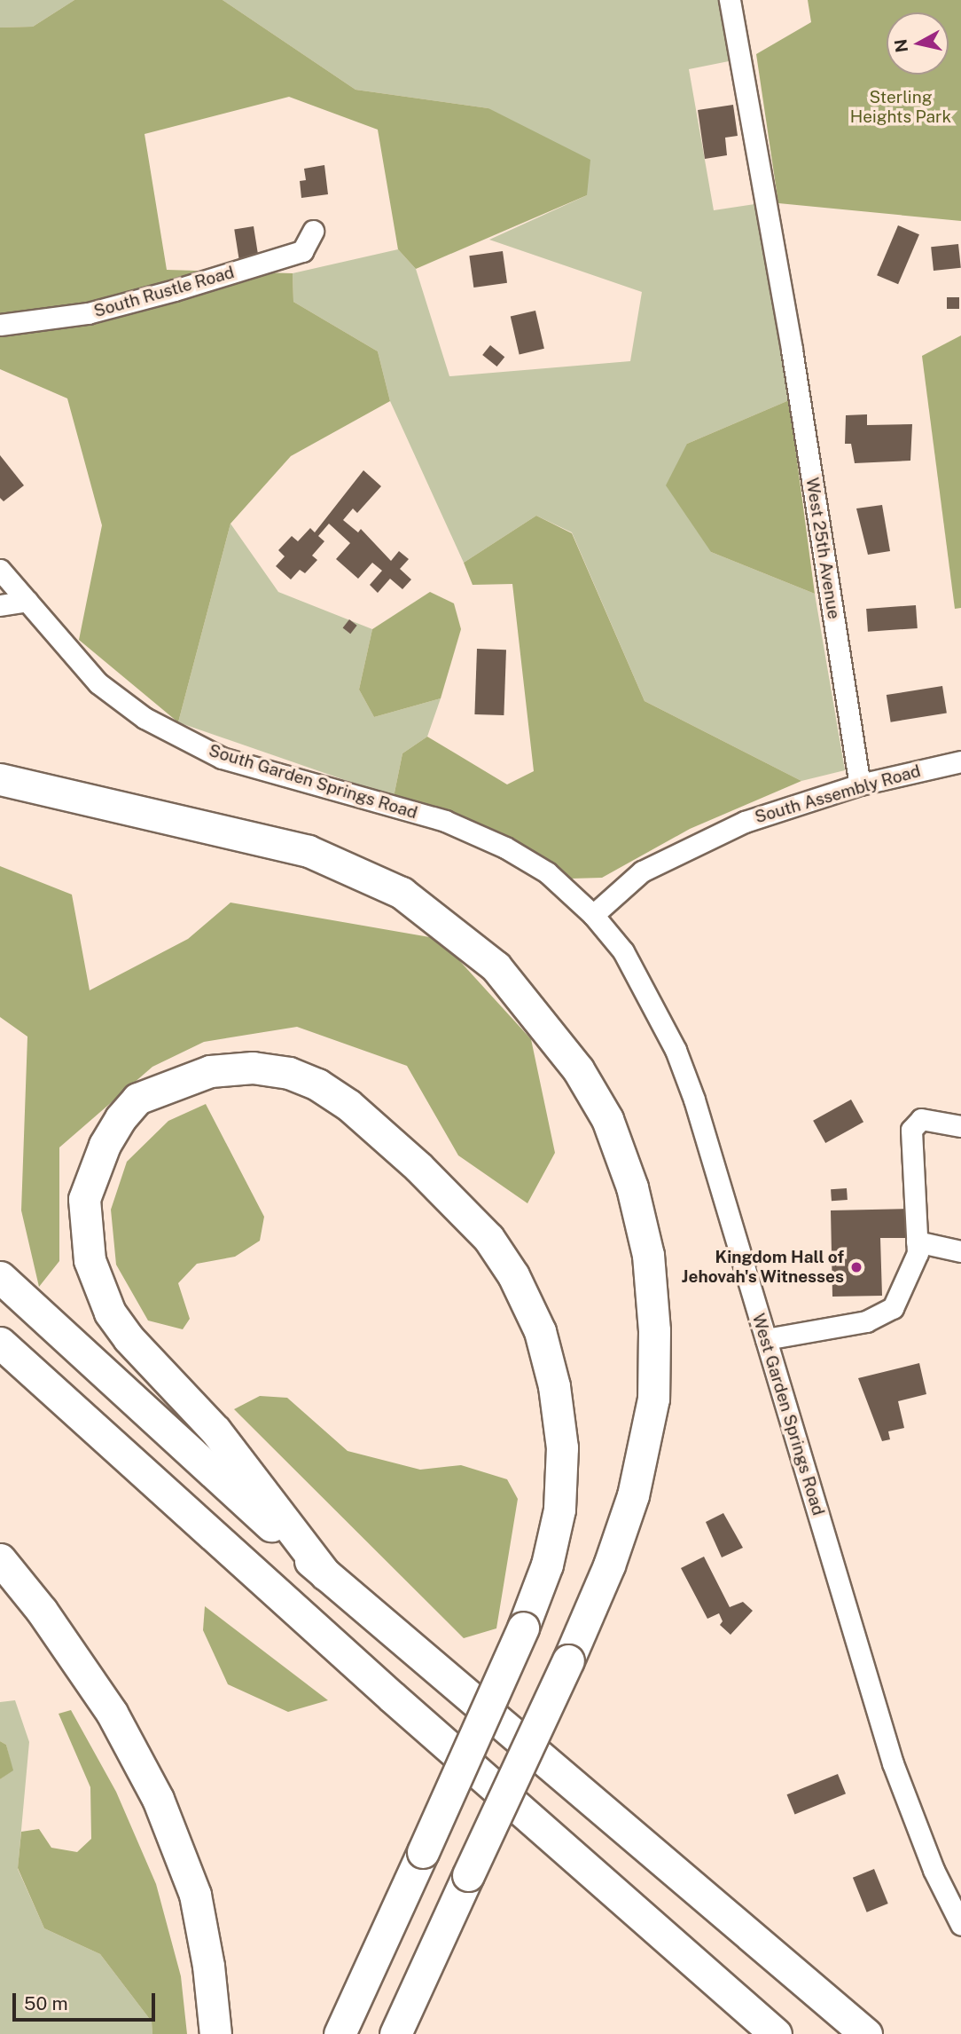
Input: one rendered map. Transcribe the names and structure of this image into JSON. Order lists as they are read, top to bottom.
{
  "streets": {
    "street": [
      "South Rustle Road",
      "West 25th Avenue",
      "South Garden Springs Road",
      "South Assembly Road",
      "West Garden Springs Road"
    ]
  },
  "crossings": [
    ["West 25th Avenue", "South Assembly Road"],
    ["South Garden Springs Road", "South Assembly Road"],
    ["South Garden Springs Road", "West Garden Springs Road"],
    ["South Assembly Road", "West Garden Springs Road"]
  ],
  "parks": ["Sterling Heights Park"],
  "places": ["Kingdom Hall of Jehovah's Witnesses"],
  "scale_bar": "50 m",
  "north": "left"
}
